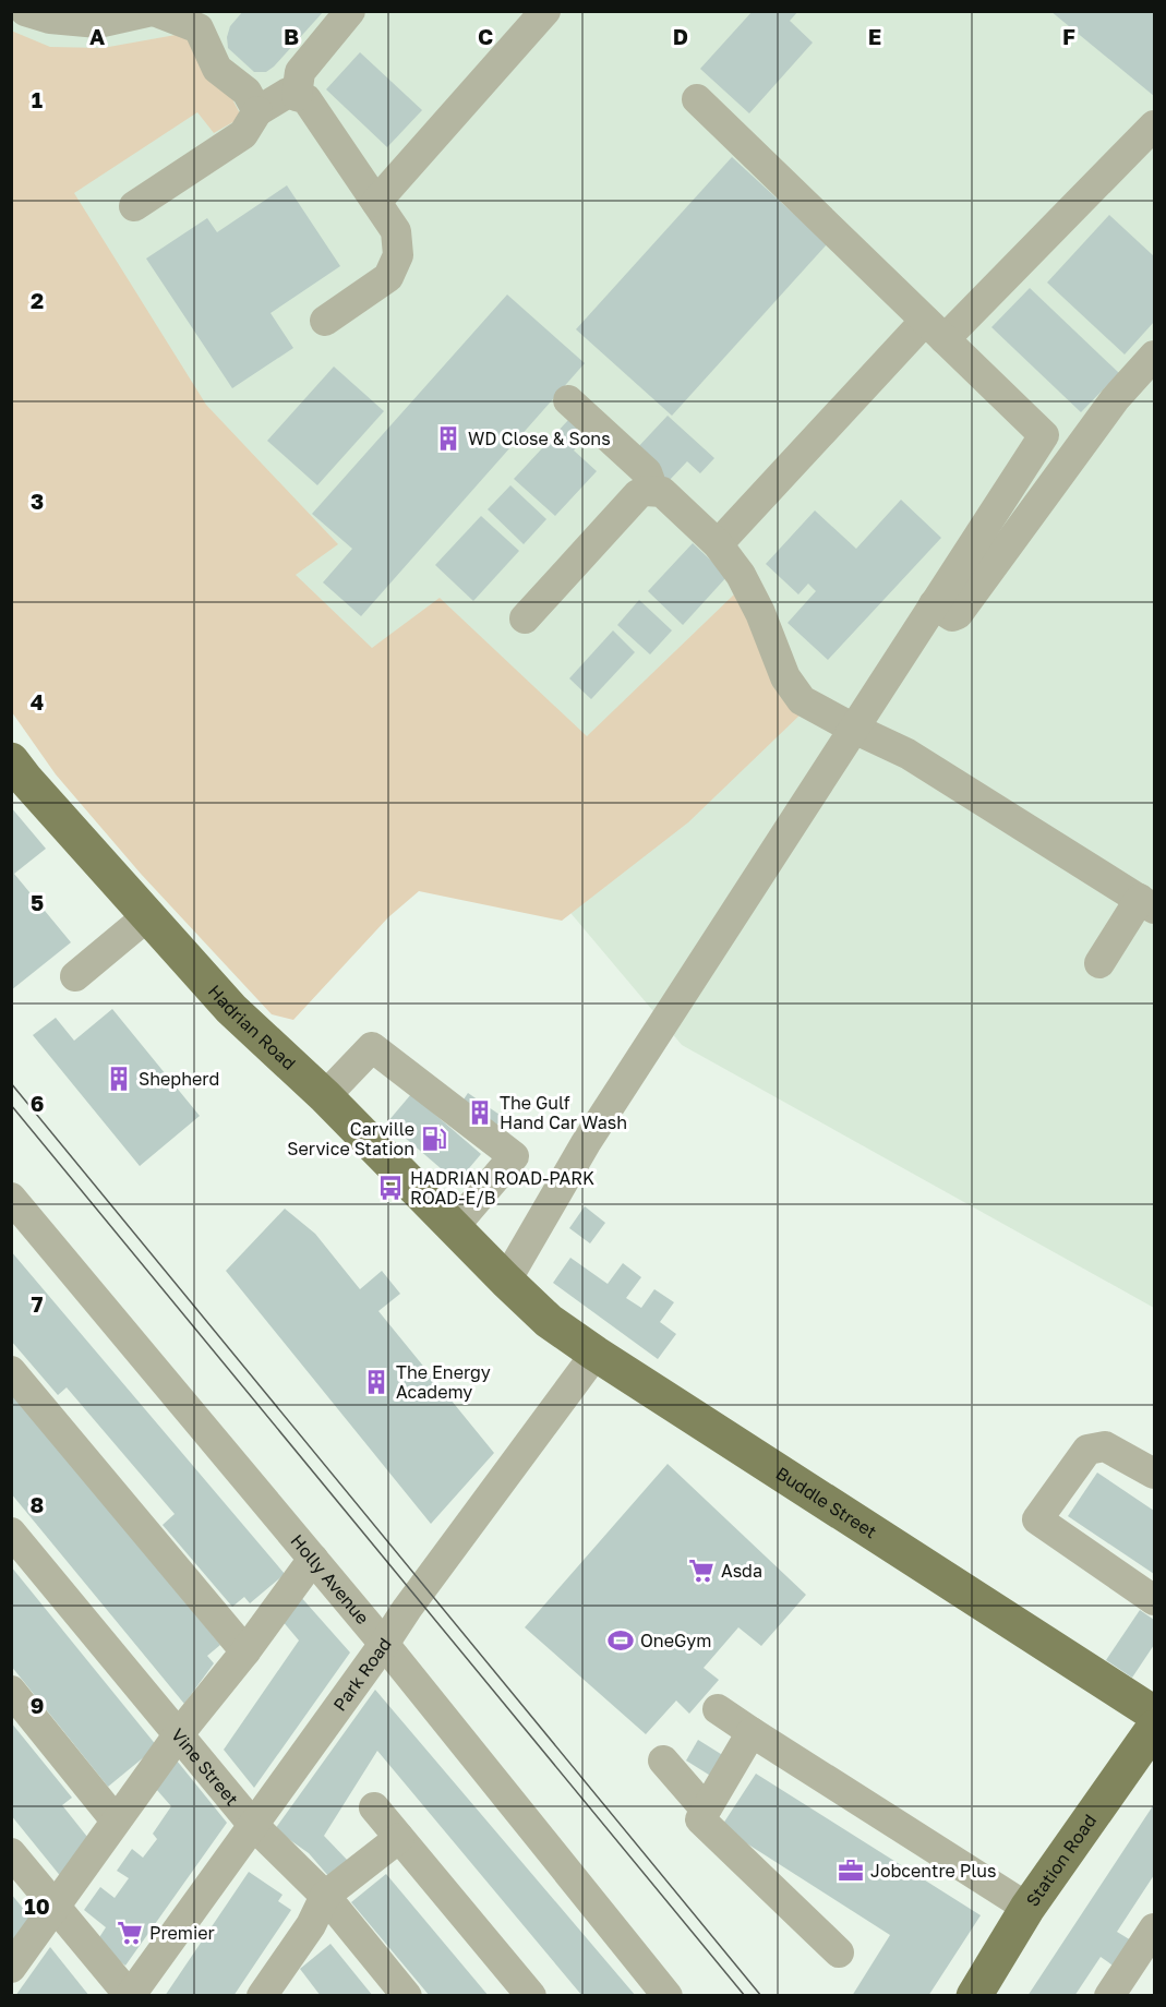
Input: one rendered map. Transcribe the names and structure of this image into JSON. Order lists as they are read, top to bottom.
{
  "streets": {
    "main road": ["Hadrian Road", "Buddle Street", "Station Road"],
    "street": ["Holly Avenue", "Park Road", "Vine Street"]
  },
  "crossings": [
    ["Hadrian Road", "Buddle Street"],
    ["Buddle Street", "Park Road"],
    ["Holly Avenue", "Park Road"],
    ["Park Road", "Vine Street"]
  ],
  "places": {
    "building": [
      "WD Close & Sons",
      "Shepherd",
      "The Gulf Hand Car Wash",
      "The Energy Academy"
    ],
    "fuel station": ["Carville Service Station"],
    "bus stop": ["HADRIAN ROAD-PARK ROAD-E/B"],
    "supermarket": ["Asda", "Premier"],
    "sports": ["OneGym"],
    "office": ["Jobcentre Plus"]
  },
  "grid": {
    "columns": [
      "A",
      "B",
      "C",
      "D",
      "E",
      "F"
    ],
    "rows": [
      "1",
      "2",
      "3",
      "4",
      "5",
      "6",
      "7",
      "8",
      "9",
      "10"
    ]
  }
}
